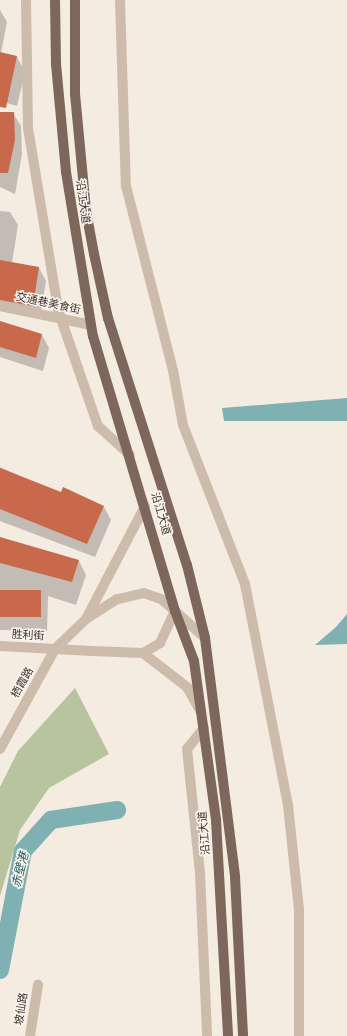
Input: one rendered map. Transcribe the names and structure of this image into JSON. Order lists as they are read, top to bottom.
{
  "streets": {
    "main road": ["沿江大道"],
    "street": [
      "交通巷美食街",
      "胜利街",
      "栖霞路",
      "坡仙路"
    ]
  },
  "crossings": [
    ["沿江大道", "交通巷美食街"],
    ["胜利街", "栖霞路"]
  ],
  "water": ["赤壁港"]
}
